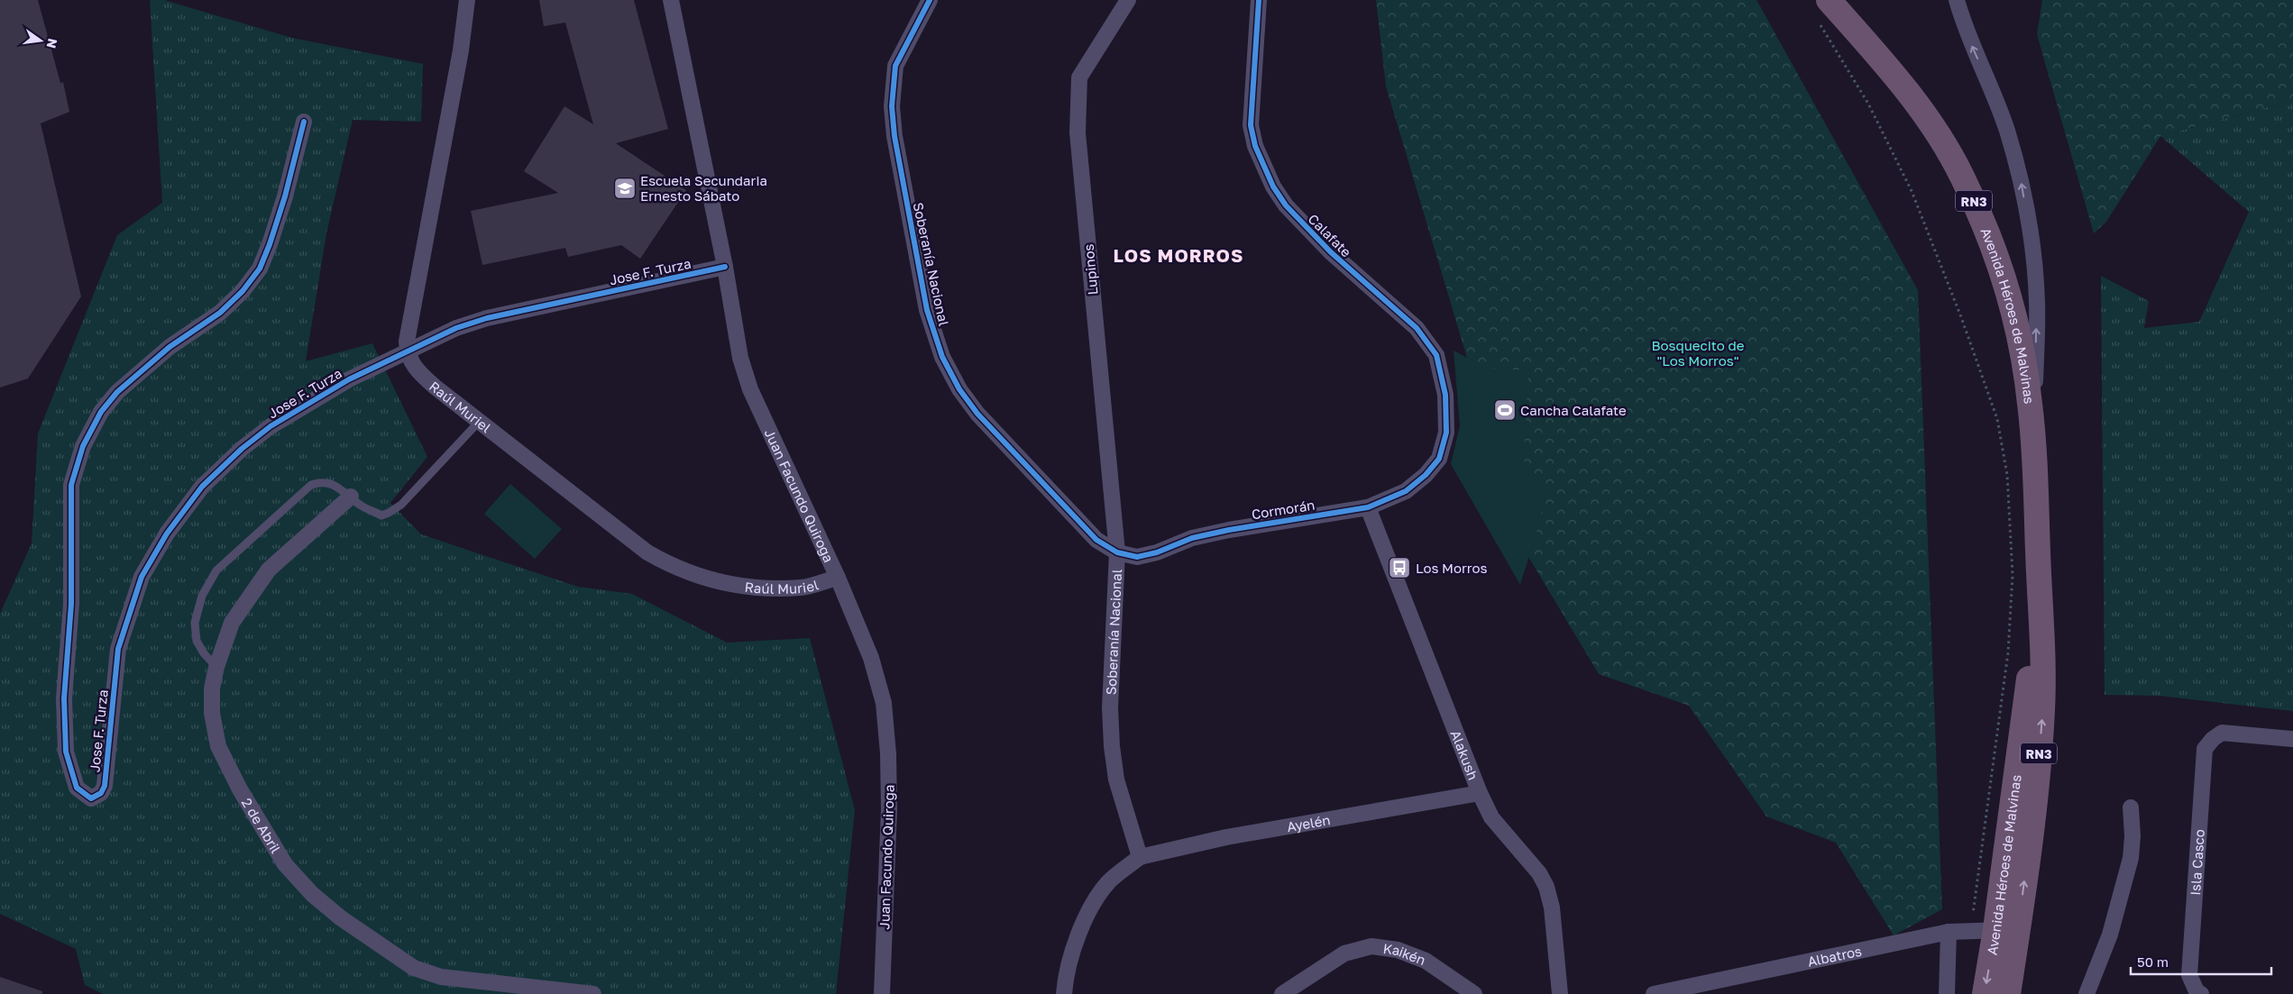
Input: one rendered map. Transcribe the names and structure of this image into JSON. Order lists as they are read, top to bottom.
{
  "streets": {
    "highway": ["RN3", "Avenida Héroes de Malvinas"],
    "street": [
      "Calafate",
      "Soberanía Nacional",
      "Lupinos",
      "Jose F. Turza",
      "Raúl Muriel",
      "Juan Facundo Quiroga",
      "Cormorán",
      "Alakush",
      "Ayelén",
      "2 de Abril",
      "Isla Casco",
      "Kaikén",
      "Albatros"
    ]
  },
  "crossings": [
    ["Calafate", "Cormorán"],
    ["Soberanía Nacional", "Lupinos"],
    ["Soberanía Nacional", "Cormorán"],
    ["Soberanía Nacional", "Ayelén"],
    ["Lupinos", "Cormorán"],
    ["Jose F. Turza", "Raúl Muriel"],
    ["Jose F. Turza", "Juan Facundo Quiroga"],
    ["Avenida Héroes de Malvinas", "Albatros"],
    ["Raúl Muriel", "Juan Facundo Quiroga"],
    ["Cormorán", "Alakush"],
    ["Alakush", "Ayelén"]
  ],
  "districts": ["LOS MORROS"],
  "parks": ["Bosquecito de \"Los Morros\""],
  "places": {
    "school or university": ["Escuela Secundaria Ernesto Sábato"],
    "sports": ["Cancha Calafate"],
    "bus stop": ["Los Morros"]
  },
  "scale_bar": "50 m",
  "north": "right"
}
